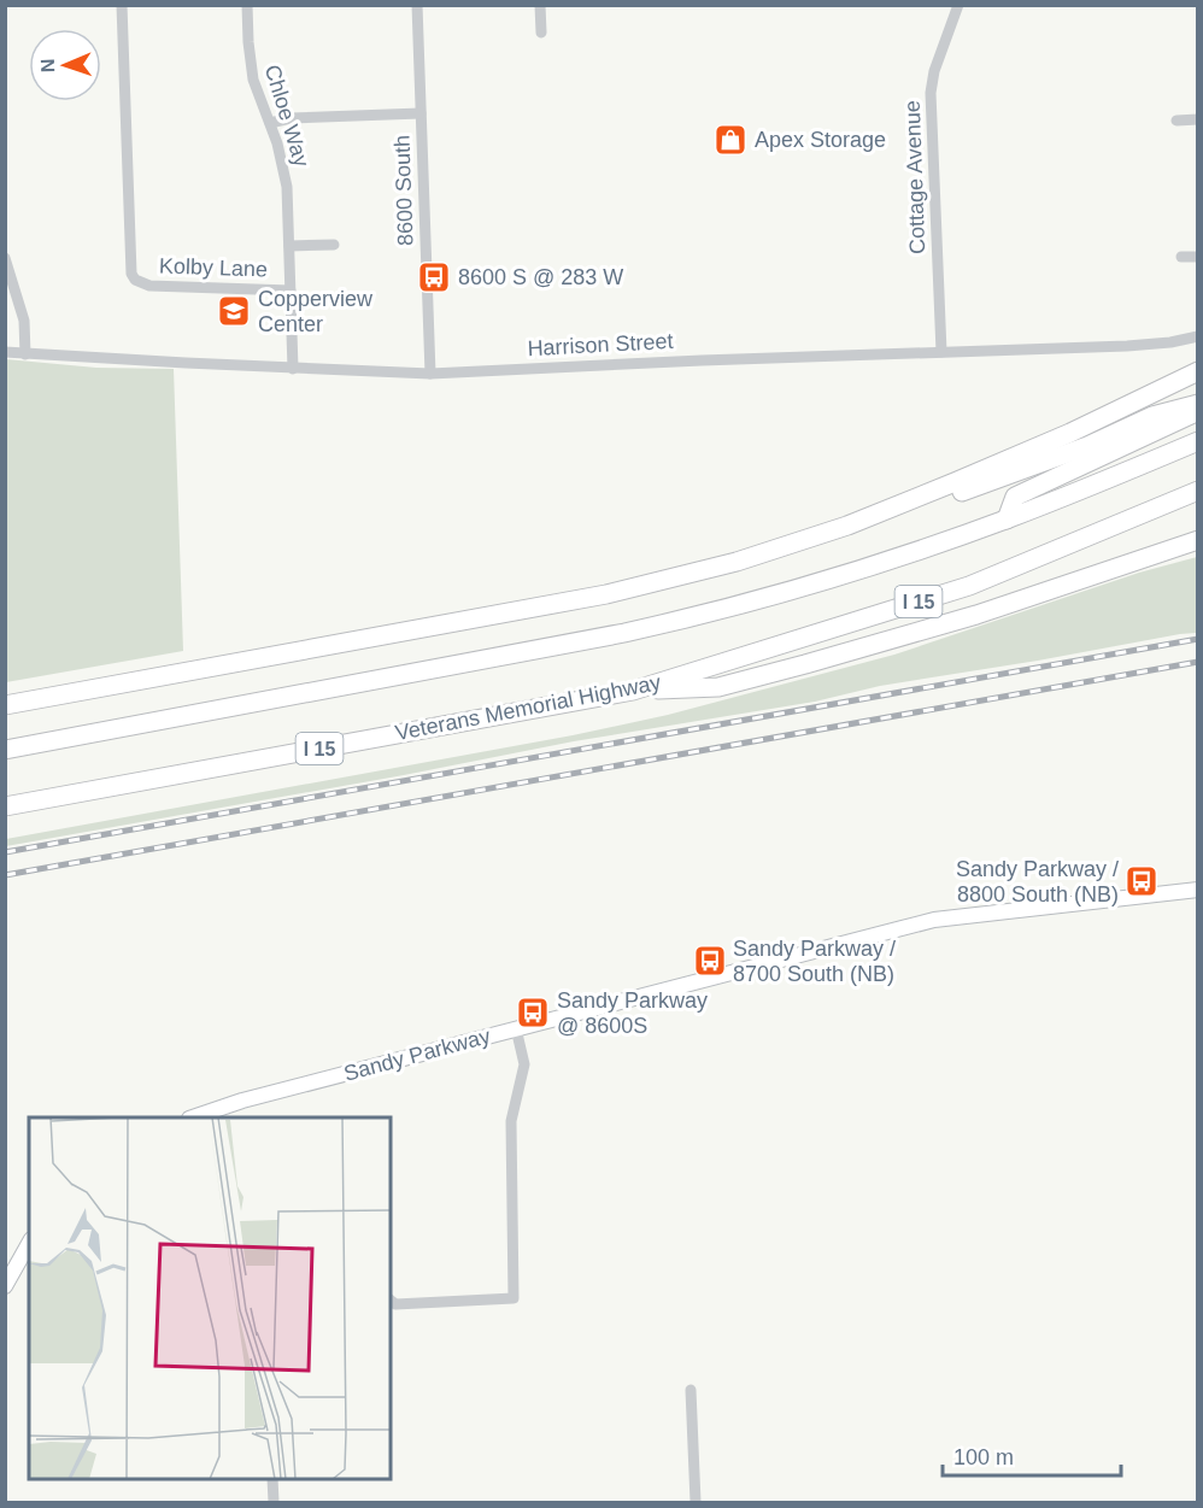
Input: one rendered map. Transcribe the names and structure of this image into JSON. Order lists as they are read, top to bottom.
{
  "streets": {
    "highway": ["I 15", "Veterans Memorial Highway"],
    "main road": ["Sandy Parkway"],
    "street": [
      "Chloe Way",
      "Cottage Avenue",
      "8600 South",
      "Kolby Lane",
      "Harrison Street"
    ]
  },
  "crossings": [
    ["Chloe Way", "Kolby Lane"],
    ["Chloe Way", "Harrison Street"],
    ["Cottage Avenue", "Harrison Street"],
    ["8600 South", "Harrison Street"]
  ],
  "places": {
    "shop": ["Apex Storage"],
    "bus stop": [
      "8600 S @ 283 W",
      "Sandy Parkway / 8800 South (NB)",
      "Sandy Parkway / 8700 South (NB)",
      "Sandy Parkway @ 8600S"
    ],
    "school or university": ["Copperview Center"]
  },
  "scale_bar": "100 m",
  "north": "left"
}
